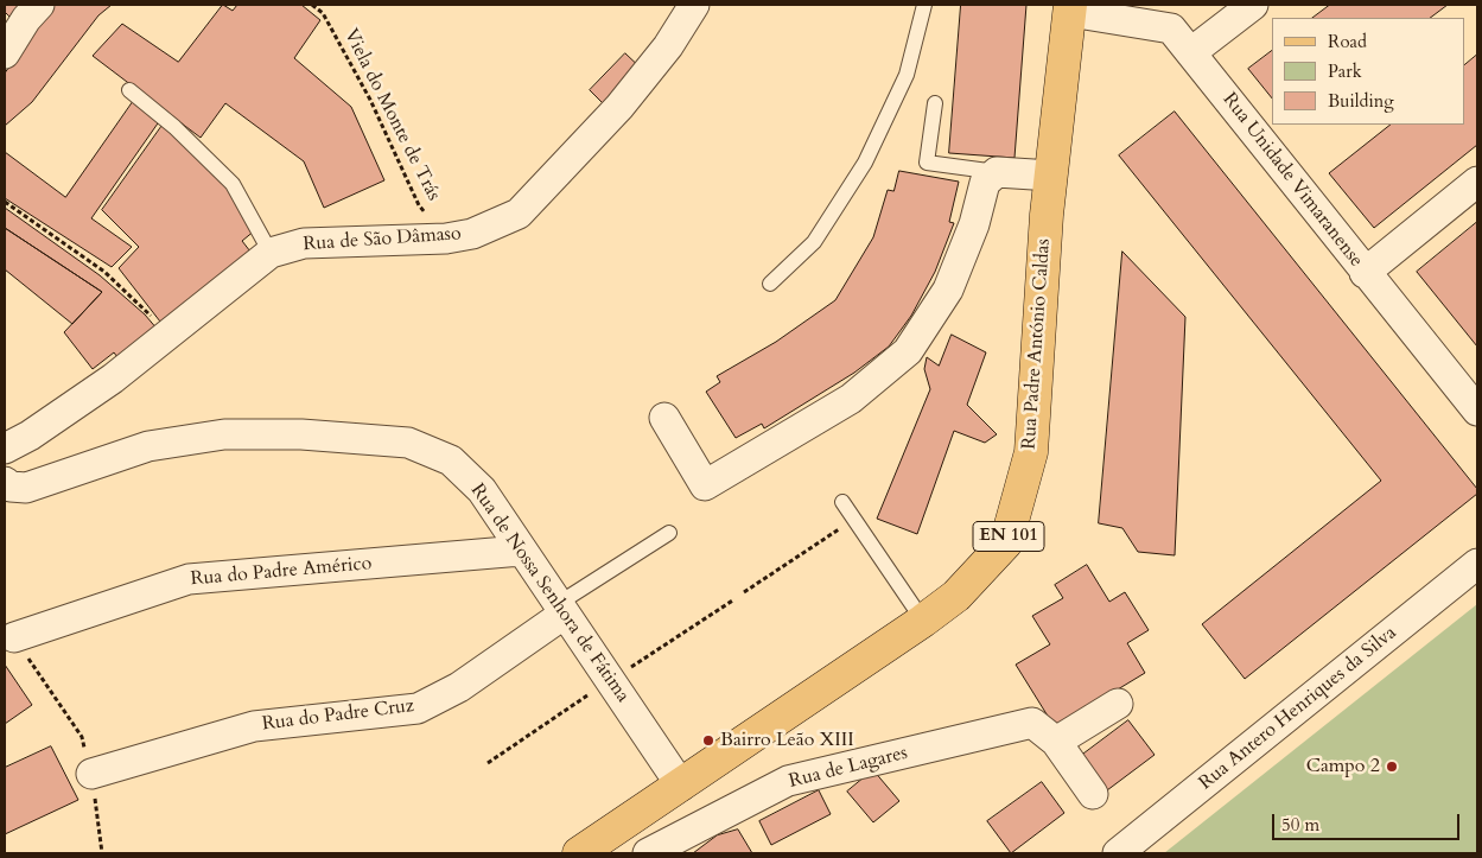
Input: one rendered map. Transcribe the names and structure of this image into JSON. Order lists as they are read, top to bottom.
{
  "streets": {
    "main road": ["Rua Padre António Caldas", "EN 101"],
    "street": [
      "Rua Unidade Vimaranense",
      "Rua de São Dâmaso",
      "Rua do Padre Américo",
      "Rua de Nossa Senhora de Fátima",
      "Rua Antero Henriques da Silva",
      "Rua do Padre Cruz",
      "Rua de Lagares"
    ],
    "path": ["Viela do Monte de Trás"]
  },
  "crossings": [
    ["Viela do Monte de Trás", "Rua de São Dâmaso"],
    ["Rua Unidade Vimaranense", "Rua Padre António Caldas"],
    ["Rua Padre António Caldas", "Rua de Nossa Senhora de Fátima"],
    ["Rua do Padre Américo", "Rua de Nossa Senhora de Fátima"],
    ["Rua de Nossa Senhora de Fátima", "Rua do Padre Cruz"]
  ],
  "places": ["Bairro Leão XIII", "Campo 2"],
  "legend": ["Road", "Park", "Building"],
  "scale_bar": "50 m"
}
